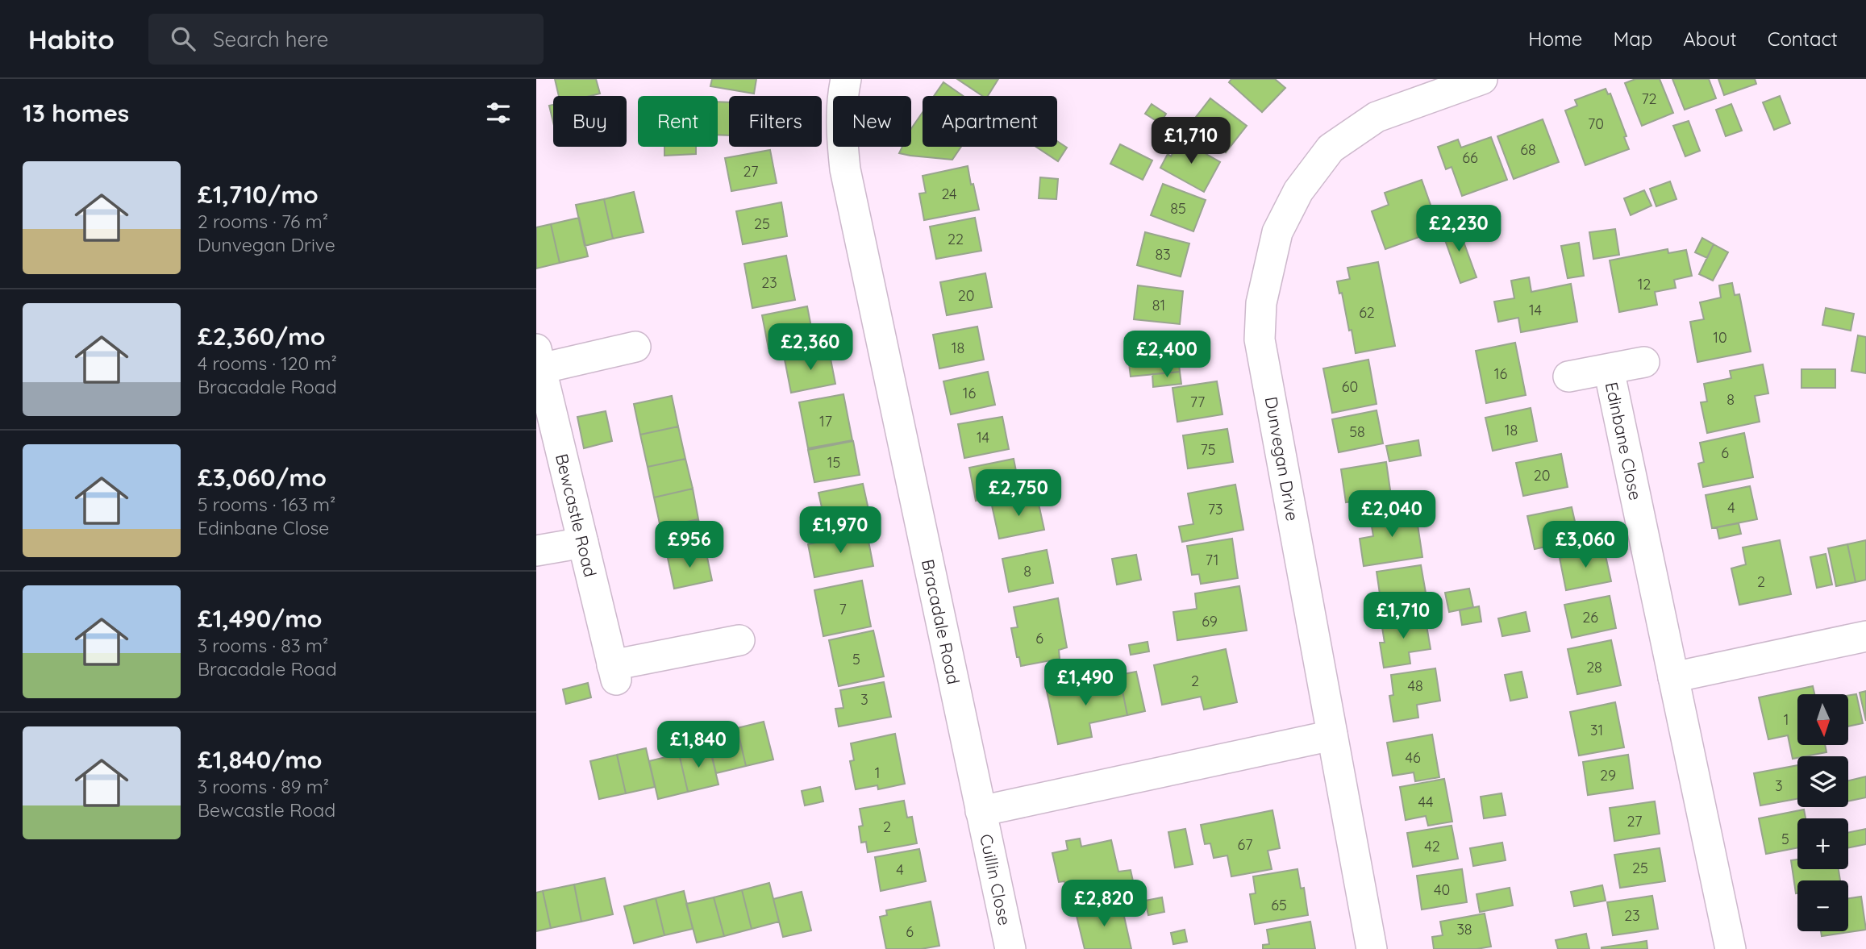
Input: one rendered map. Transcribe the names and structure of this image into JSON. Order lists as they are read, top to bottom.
{
  "streets": {
    "street": [
      "Edinbane Close",
      "Dunvegan Drive",
      "Bewcastle Road",
      "Bracadale Road",
      "Cuillin Close"
    ]
  },
  "crossings": [
    ["Bracadale Road", "Cuillin Close"]
  ],
  "house_numbers": [
    "72",
    "70",
    "68",
    "66",
    "27",
    "24",
    "85",
    "25",
    "22",
    "83",
    "23",
    "12",
    "20",
    "81",
    "14",
    "62",
    "10",
    "18",
    "16",
    "60",
    "16",
    "8",
    "77",
    "17",
    "18",
    "58",
    "14",
    "75",
    "6",
    "15",
    "20",
    "4",
    "73",
    "71",
    "8",
    "2",
    "7",
    "26",
    "69",
    "6",
    "5",
    "28",
    "2",
    "48",
    "3",
    "1",
    "31",
    "46",
    "1",
    "29",
    "3",
    "44",
    "27",
    "2",
    "5",
    "67",
    "42",
    "25",
    "4",
    "40",
    "65",
    "23",
    "38",
    "6"
  ],
  "north": "bottom",
  "page": {
    "header": "Habito",
    "search": "Search here",
    "nav": [
      "Home",
      "Map",
      "About",
      "Contact"
    ],
    "heading": "13 homes",
    "chip": [
      "Buy",
      "Rent",
      "Filters",
      "New",
      "Apartment"
    ],
    "price": [
      "£1,710",
      "£2,230",
      "£2,360",
      "£2,400",
      "£2,750",
      "£2,040",
      "£1,970",
      "£956",
      "£3,060",
      "£1,710",
      "£1,490",
      "£1,840",
      "£2,820"
    ],
    "list": [
      {
        "name": "£1,710/mo",
        "note": "2 rooms · 76 m² · Dunvegan Drive"
      },
      {
        "name": "£2,360/mo",
        "note": "4 rooms · 120 m² · Bracadale Road"
      },
      {
        "name": "£3,060/mo",
        "note": "5 rooms · 163 m² · Edinbane Close"
      },
      {
        "name": "£1,490/mo",
        "note": "3 rooms · 83 m² · Bracadale Road"
      },
      {
        "name": "£1,840/mo",
        "note": "3 rooms · 89 m² · Bewcastle Road"
      }
    ],
    "map_buttons": ["+", "−"]
  }
}
